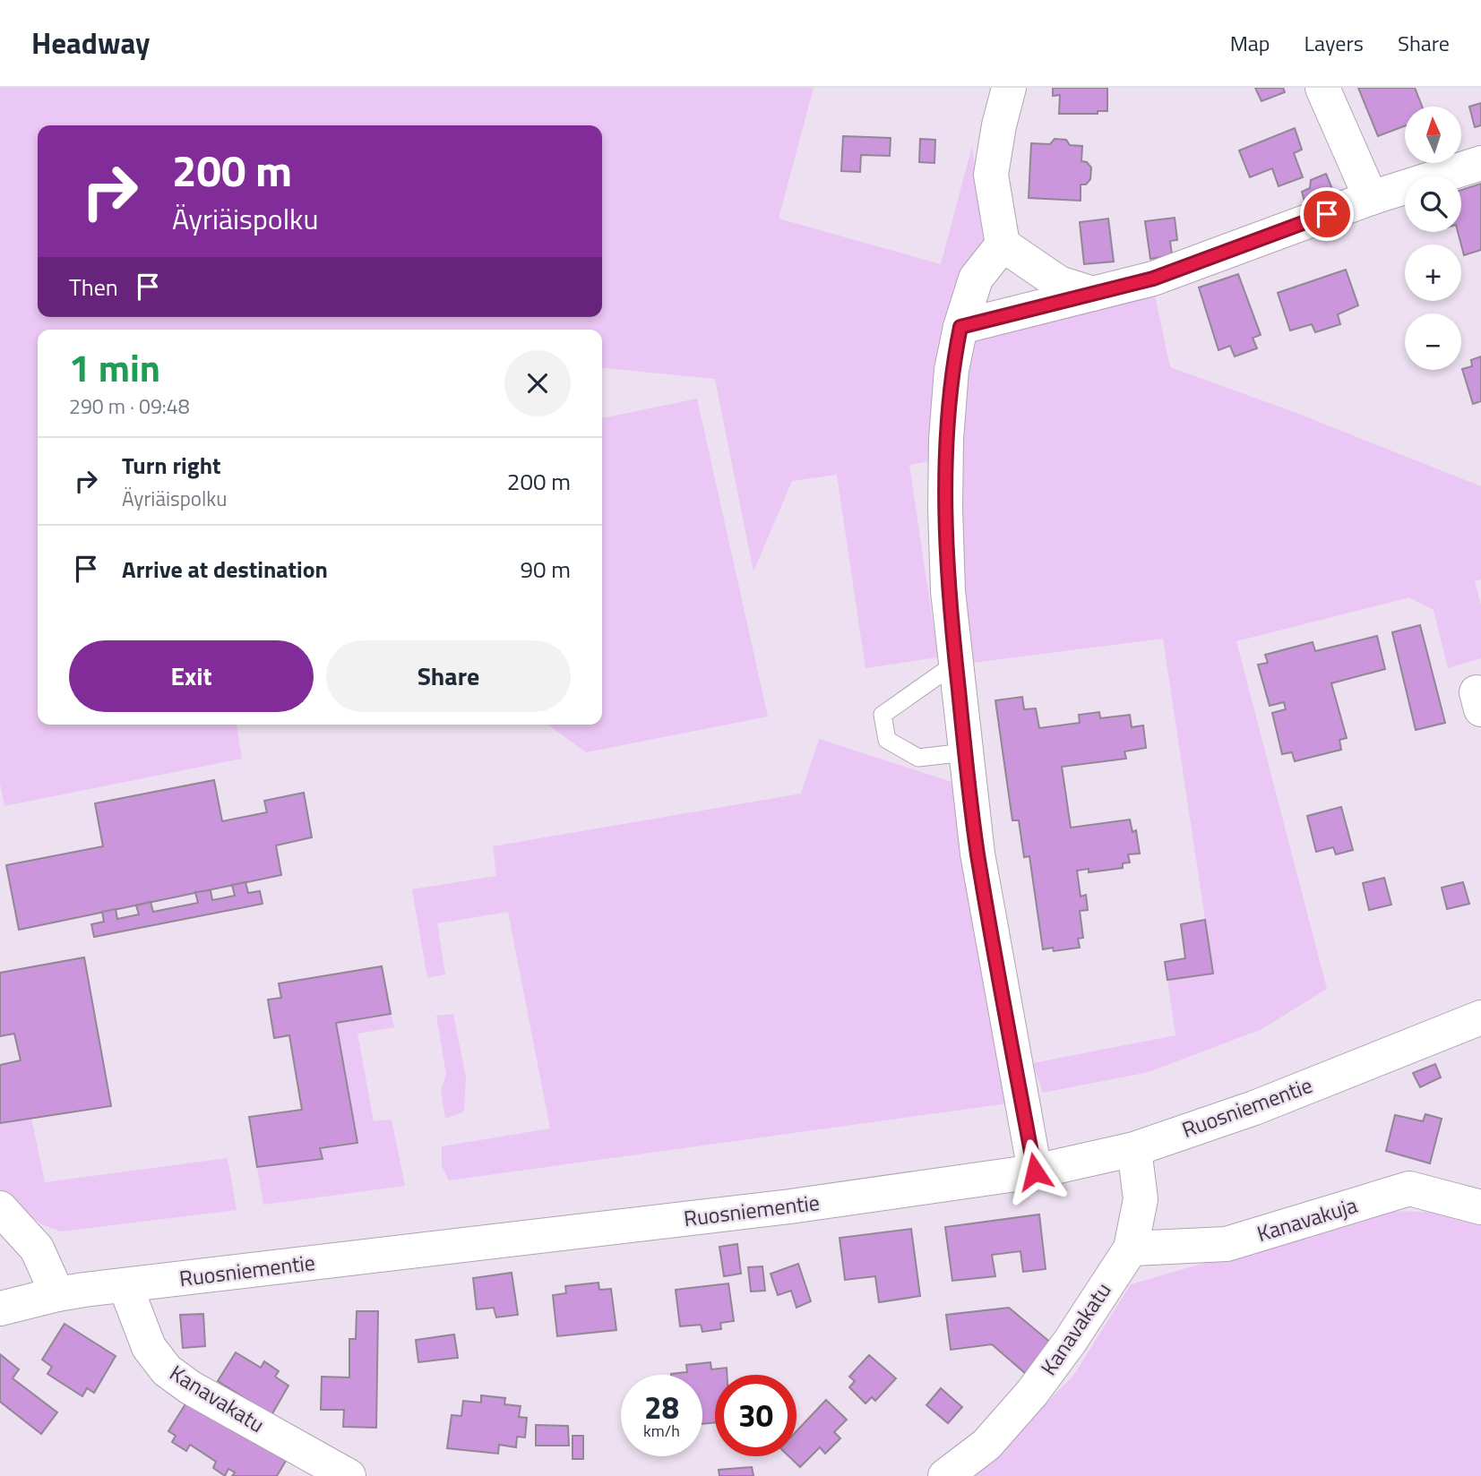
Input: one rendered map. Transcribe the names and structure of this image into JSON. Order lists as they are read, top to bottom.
{
  "streets": {
    "street": ["Ruosniementie", "Kanavakuja", "Kanavakatu"]
  },
  "crossings": [
    ["Ruosniementie", "Kanavakatu"],
    ["Kanavakuja", "Kanavakatu"]
  ],
  "north": "top",
  "page": {
    "header": "Headway",
    "nav": ["Map", "Layers", "Share"],
    "map_buttons": ["+", "−"],
    "turn": ["200 m", "Äyriäispolku"],
    "then": "Then",
    "heading": ["1 min", "290 m · 09:48"],
    "list": [
      {
        "name": "Turn right",
        "note": "Äyriäispolku",
        "value": "200 m"
      },
      {
        "name": "Arrive at destination",
        "value": "90 m"
      }
    ],
    "buttons": ["Exit", "Share"],
    "speed": "28 km/h",
    "limit": "30"
  }
}
